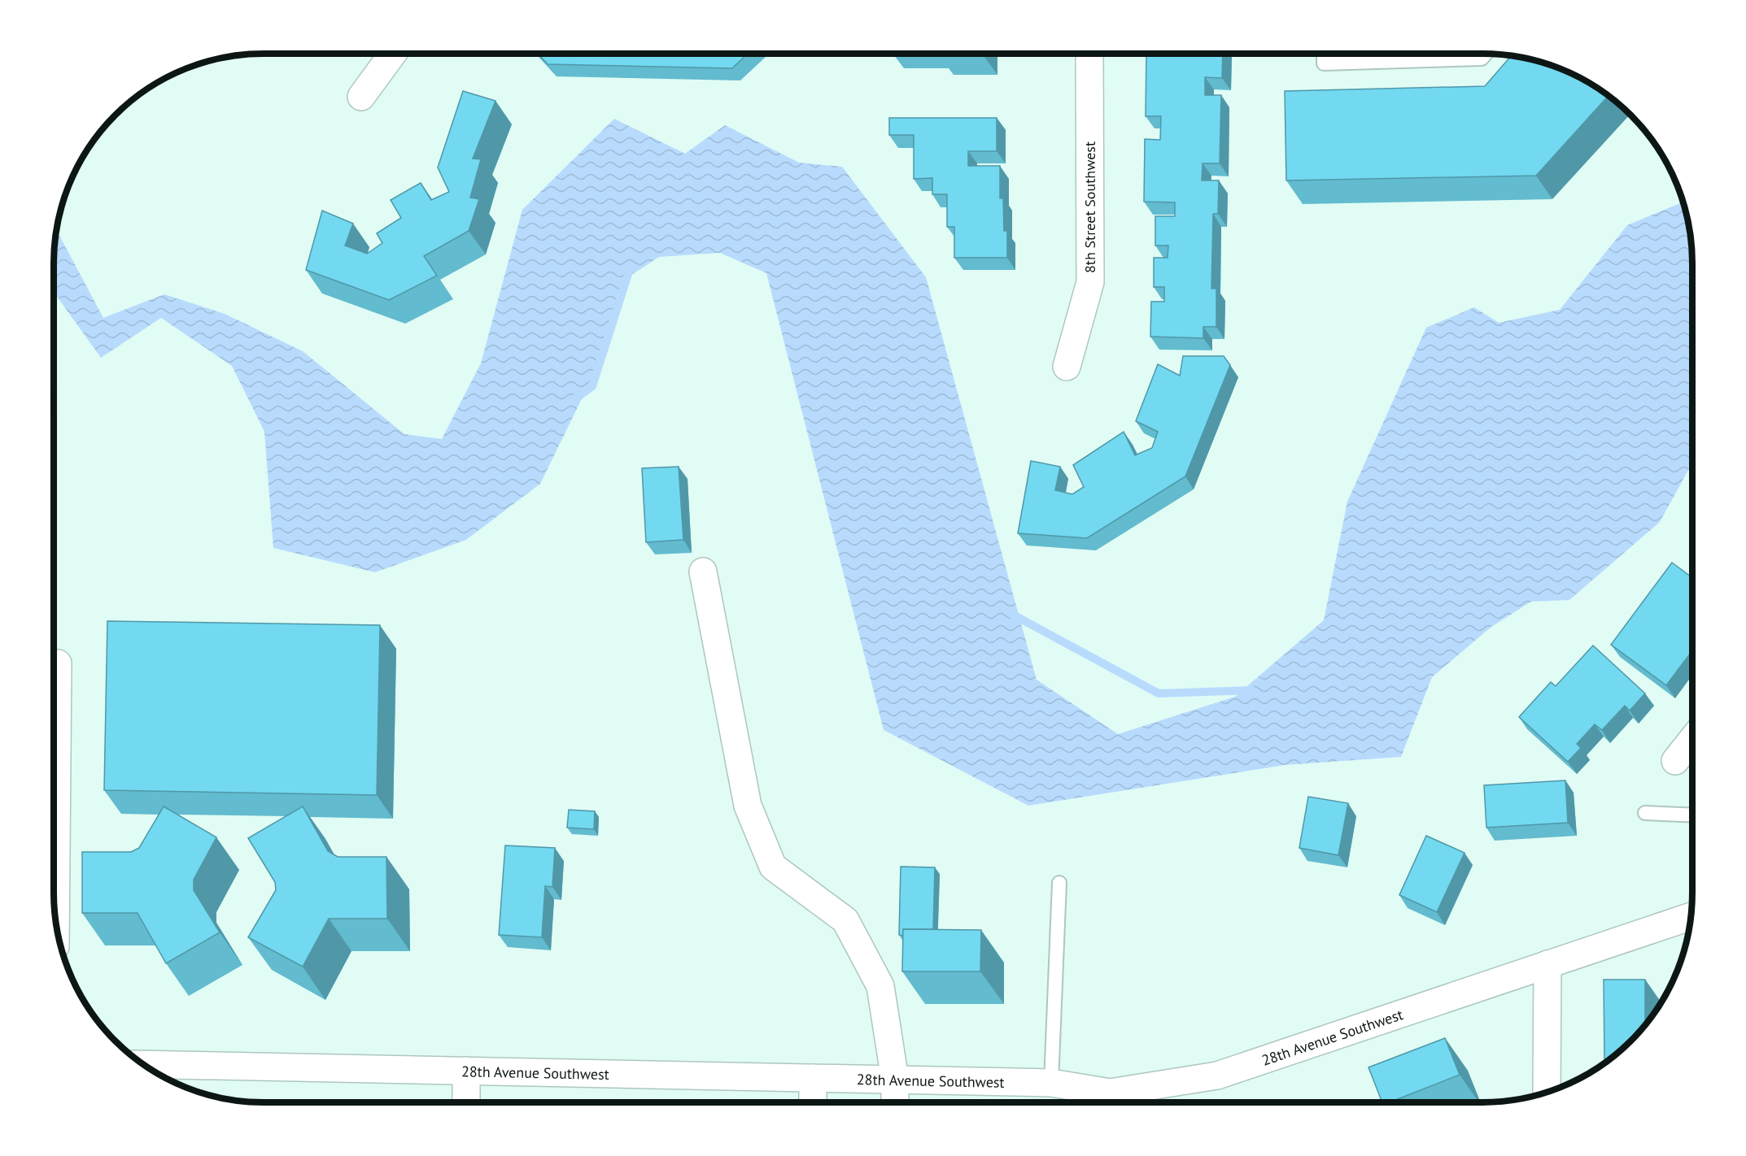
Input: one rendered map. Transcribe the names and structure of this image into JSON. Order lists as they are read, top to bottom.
{
  "streets": {
    "street": ["8th Street Southwest", "28th Avenue Southwest"]
  }
}
